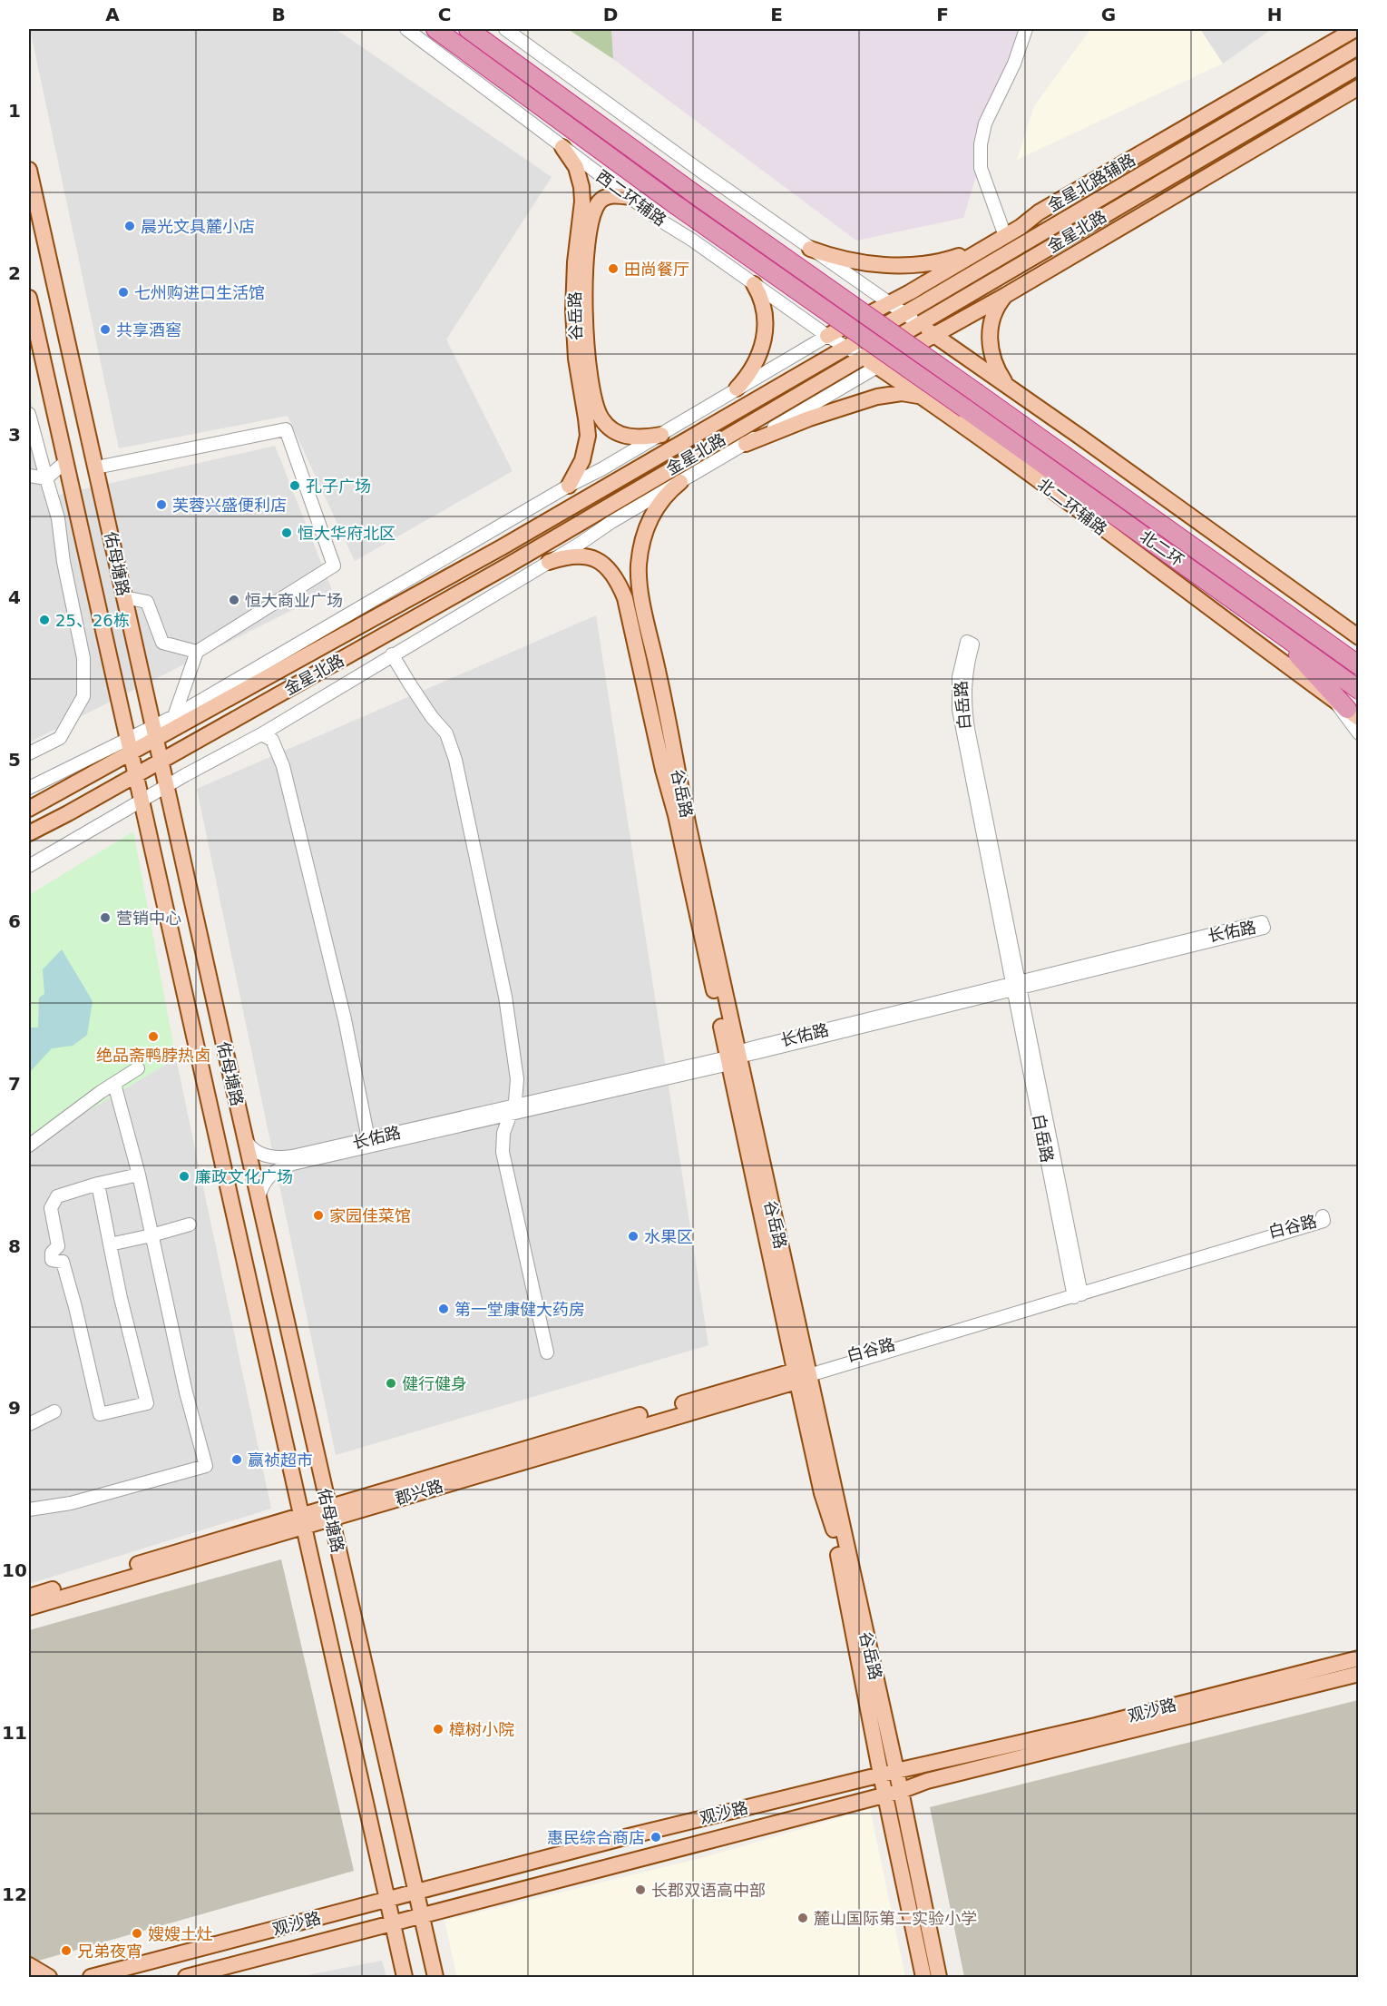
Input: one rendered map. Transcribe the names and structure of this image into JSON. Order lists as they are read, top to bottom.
{
  "streets": {
    "highway": ["北二环"],
    "main road": [
      "金星北路辅路",
      "金星北路",
      "谷岳路",
      "北二环辅路",
      "佑母塘路",
      "郡兴路",
      "观沙路"
    ],
    "street": [
      "西二环辅路",
      "白岳路",
      "长佑路",
      "白谷路"
    ]
  },
  "crossings": [
    ["金星北路辅路", "西二环辅路"],
    ["西二环辅路", "金星北路"],
    ["西二环辅路", "谷岳路"],
    ["西二环辅路", "北二环辅路"],
    ["金星北路", "北二环辅路"],
    ["金星北路", "佑母塘路"],
    ["谷岳路", "长佑路"],
    ["谷岳路", "白谷路"],
    ["谷岳路", "郡兴路"],
    ["谷岳路", "观沙路"],
    ["佑母塘路", "长佑路"],
    ["佑母塘路", "郡兴路"],
    ["佑母塘路", "观沙路"],
    ["白岳路", "长佑路"],
    ["白岳路", "白谷路"],
    ["白谷路", "郡兴路"]
  ],
  "places": [
    "晨光文具麓小店",
    "田尚餐厅",
    "七州购进口生活馆",
    "共享酒窖",
    "孔子广场",
    "芙蓉兴盛便利店",
    "恒大华府北区",
    "恒大商业广场",
    "25、26栋",
    "营销中心",
    "绝品斋鸭脖热卤",
    "廉政文化广场",
    "家园佳菜馆",
    "水果区",
    "第一堂康健大药房",
    "健行健身",
    "赢祯超市",
    "樟树小院",
    "惠民综合商店",
    "长郡双语高中部",
    "麓山国际第二实验小学",
    "嫂嫂土灶",
    "兄弟夜宵"
  ],
  "grid": {
    "columns": [
      "A",
      "B",
      "C",
      "D",
      "E",
      "F",
      "G",
      "H"
    ],
    "rows": [
      "1",
      "2",
      "3",
      "4",
      "5",
      "6",
      "7",
      "8",
      "9",
      "10",
      "11",
      "12"
    ]
  }
}
